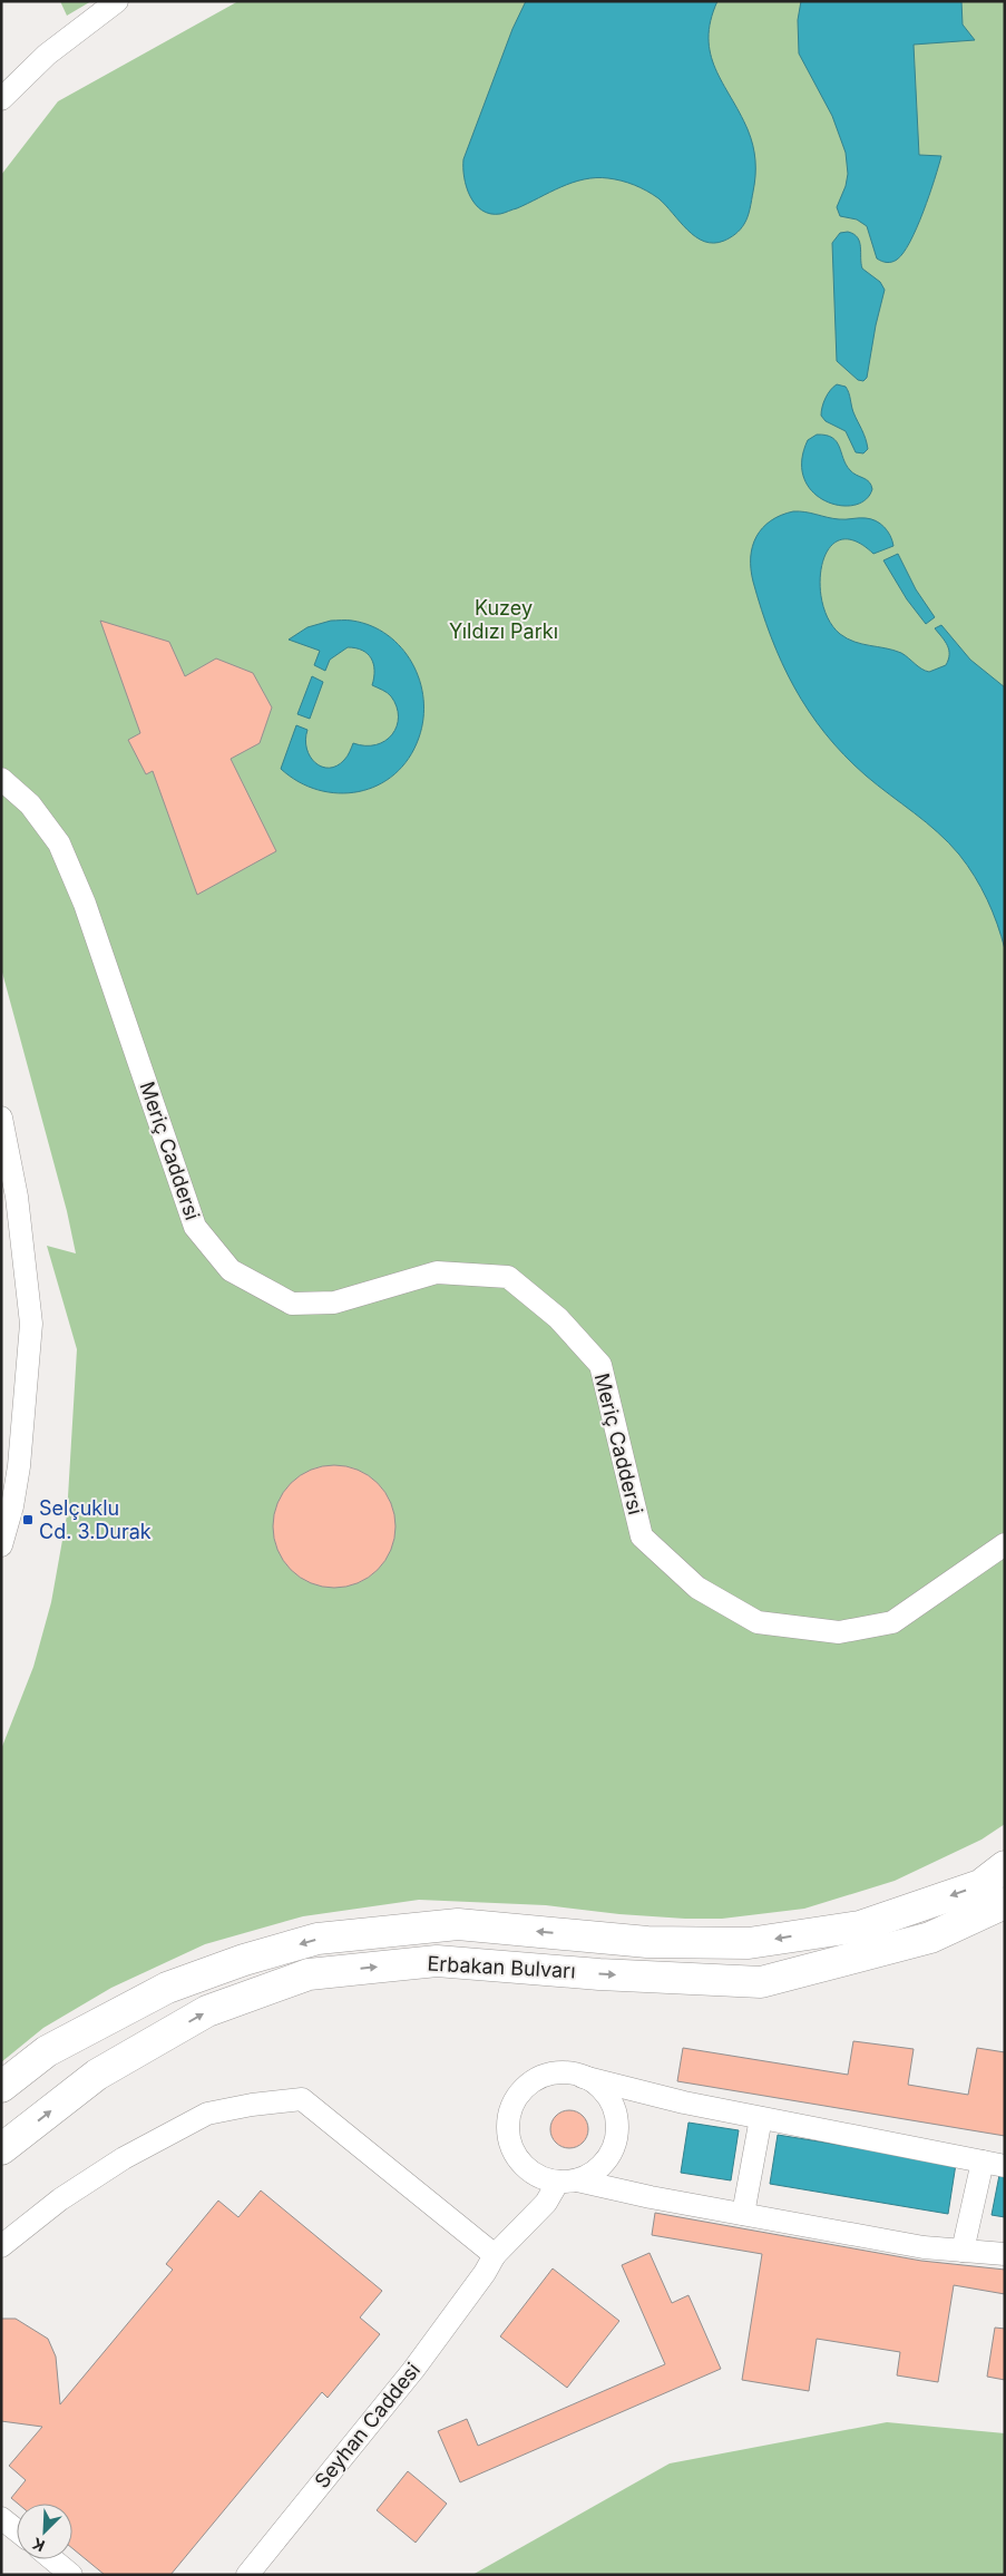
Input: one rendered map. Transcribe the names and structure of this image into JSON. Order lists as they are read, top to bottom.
{
  "streets": {
    "highway": ["Erbakan Bulvarı"],
    "street": ["Meriç Caddersi", "Seyhan Caddesi"]
  },
  "parks": ["Kuzey Yıldızı Parkı"],
  "places": {
    "transit": ["Selçuklu Cd. 3.Durak"]
  },
  "north": "bottom left"
}
